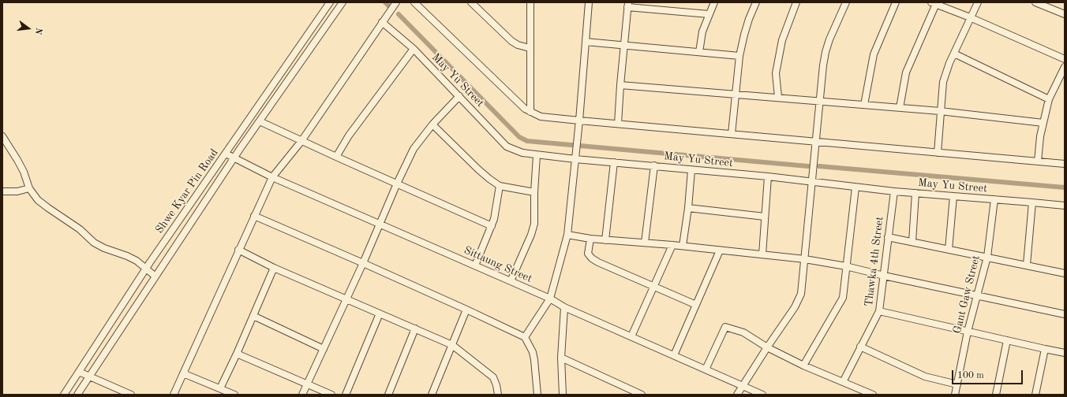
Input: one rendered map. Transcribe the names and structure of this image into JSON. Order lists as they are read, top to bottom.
{
  "streets": {
    "street": [
      "May Yu Street",
      "Shwe Kyar Pin Road",
      "Thawka 4th Street",
      "Sittaung Street",
      "Gant Gaw Street"
    ]
  },
  "crossings": [
    ["May Yu Street", "Thawka 4th Street"],
    ["May Yu Street", "Gant Gaw Street"],
    ["Shwe Kyar Pin Road", "Sittaung Street"]
  ],
  "scale_bar": "100 m",
  "north": "right"
}
